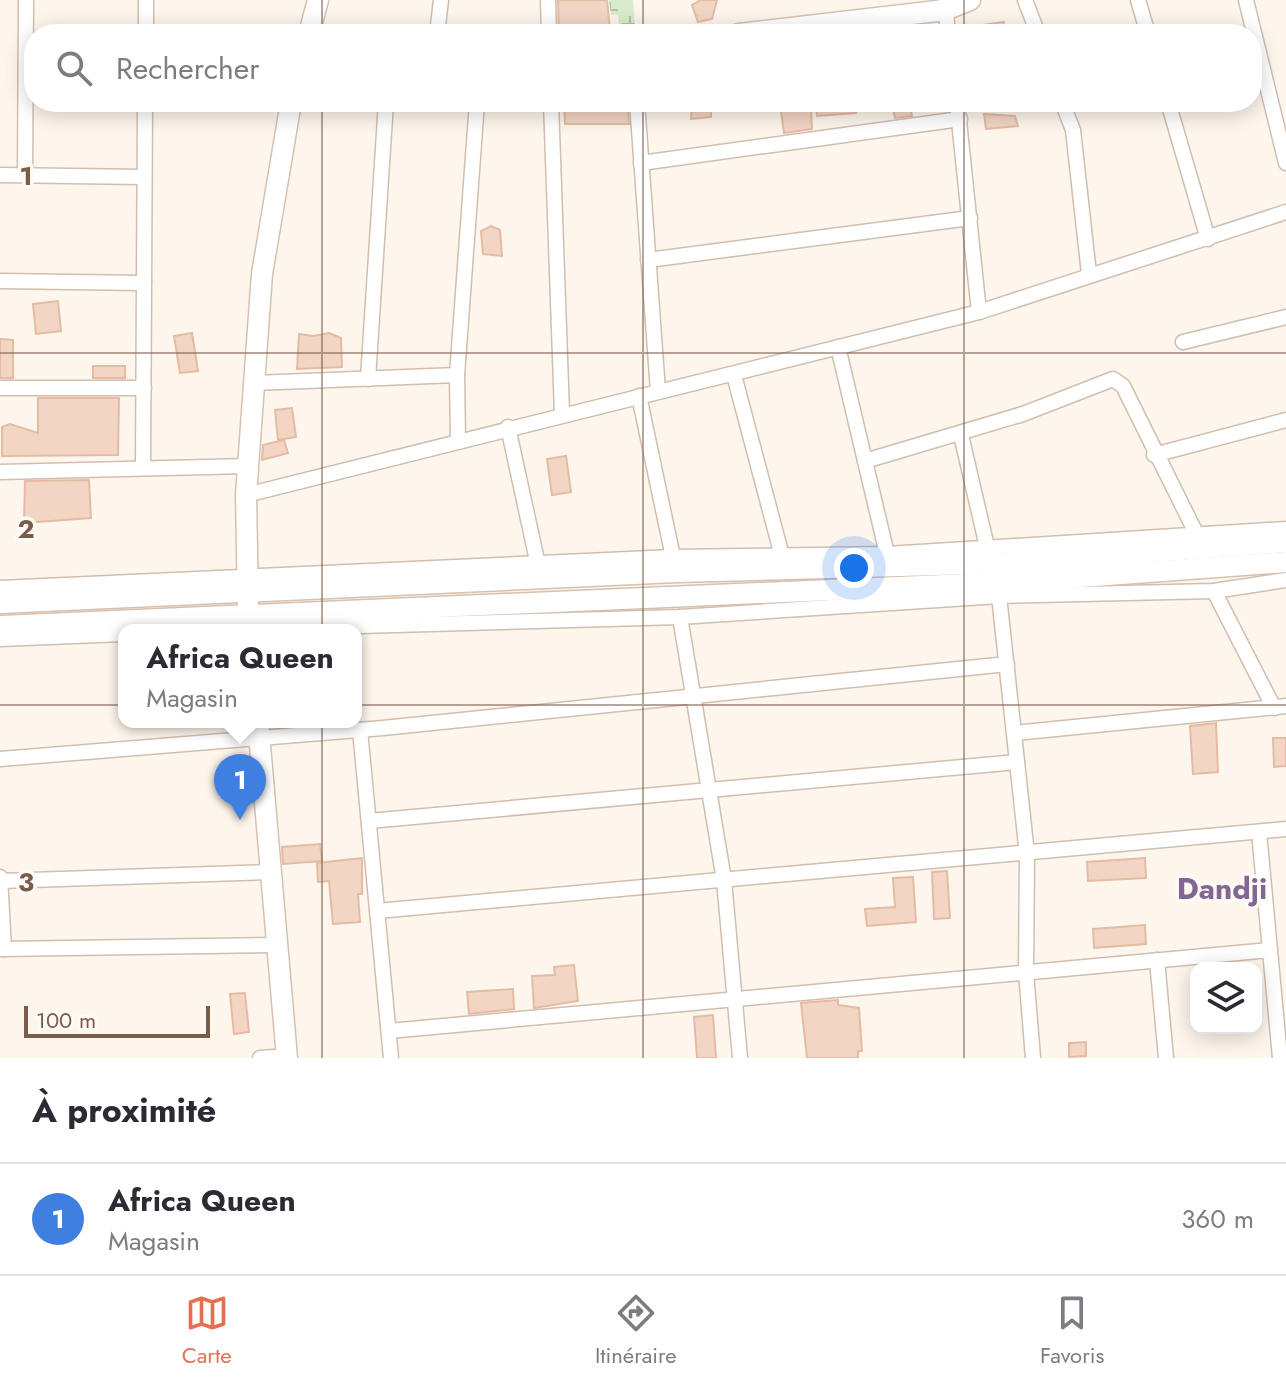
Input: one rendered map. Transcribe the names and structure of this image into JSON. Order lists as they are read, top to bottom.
{
  "districts": ["Dandji"],
  "scale_bar": "100 m",
  "page": {
    "search": "Rechercher",
    "popup": ["Africa Queen", "Magasin"],
    "pins": "1",
    "scale": "100 m",
    "heading": "À proximité",
    "list": [
      {
        "mark": "1",
        "name": "Africa Queen",
        "note": "Magasin",
        "value": "360 m"
      }
    ],
    "nav": ["Carte", "Itinéraire", "Favoris"]
  },
  "grid": {
    "rows": ["1", "2", "3"]
  }
}
